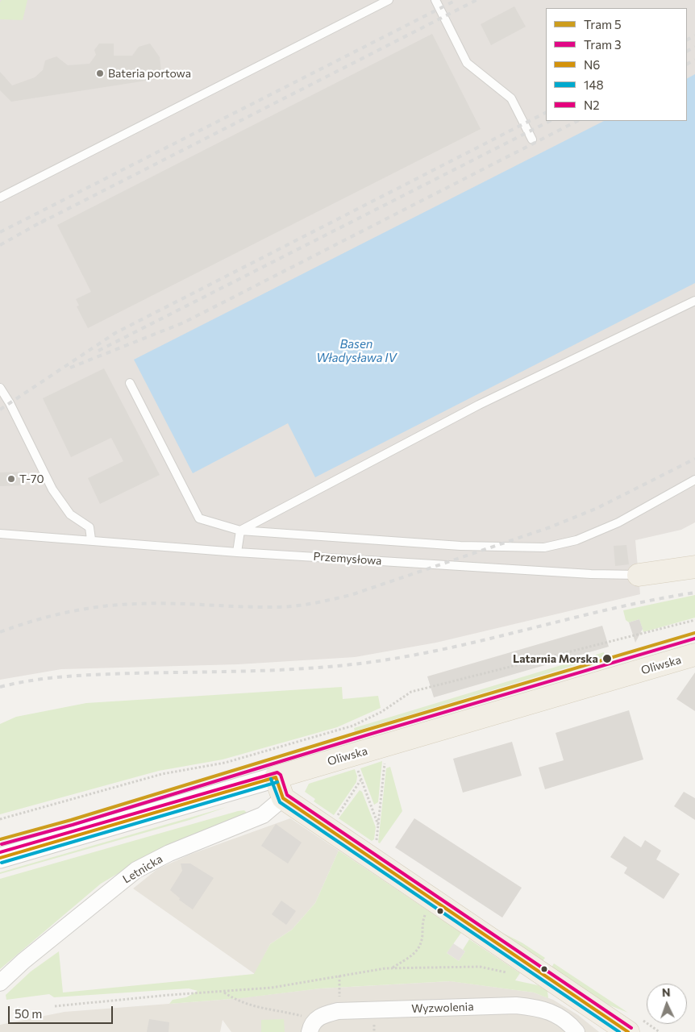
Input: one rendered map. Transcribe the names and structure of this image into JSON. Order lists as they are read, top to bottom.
{
  "streets": {
    "main road": ["Przemysłowa", "Oliwska"],
    "street": ["Letnicka", "Wyzwolenia"]
  },
  "water": ["Basen Władysława IV"],
  "places": ["Bateria portowa", "T-70", "Latarnia Morska"],
  "lines": [
    "tram line 5",
    "tram line 3",
    "transit line N2",
    "transit line N6",
    "transit line 148"
  ],
  "legend": [
    "Tram 5",
    "Tram 3",
    "N6",
    "148",
    "N2"
  ],
  "scale_bar": "50 m",
  "north": "top"
}
